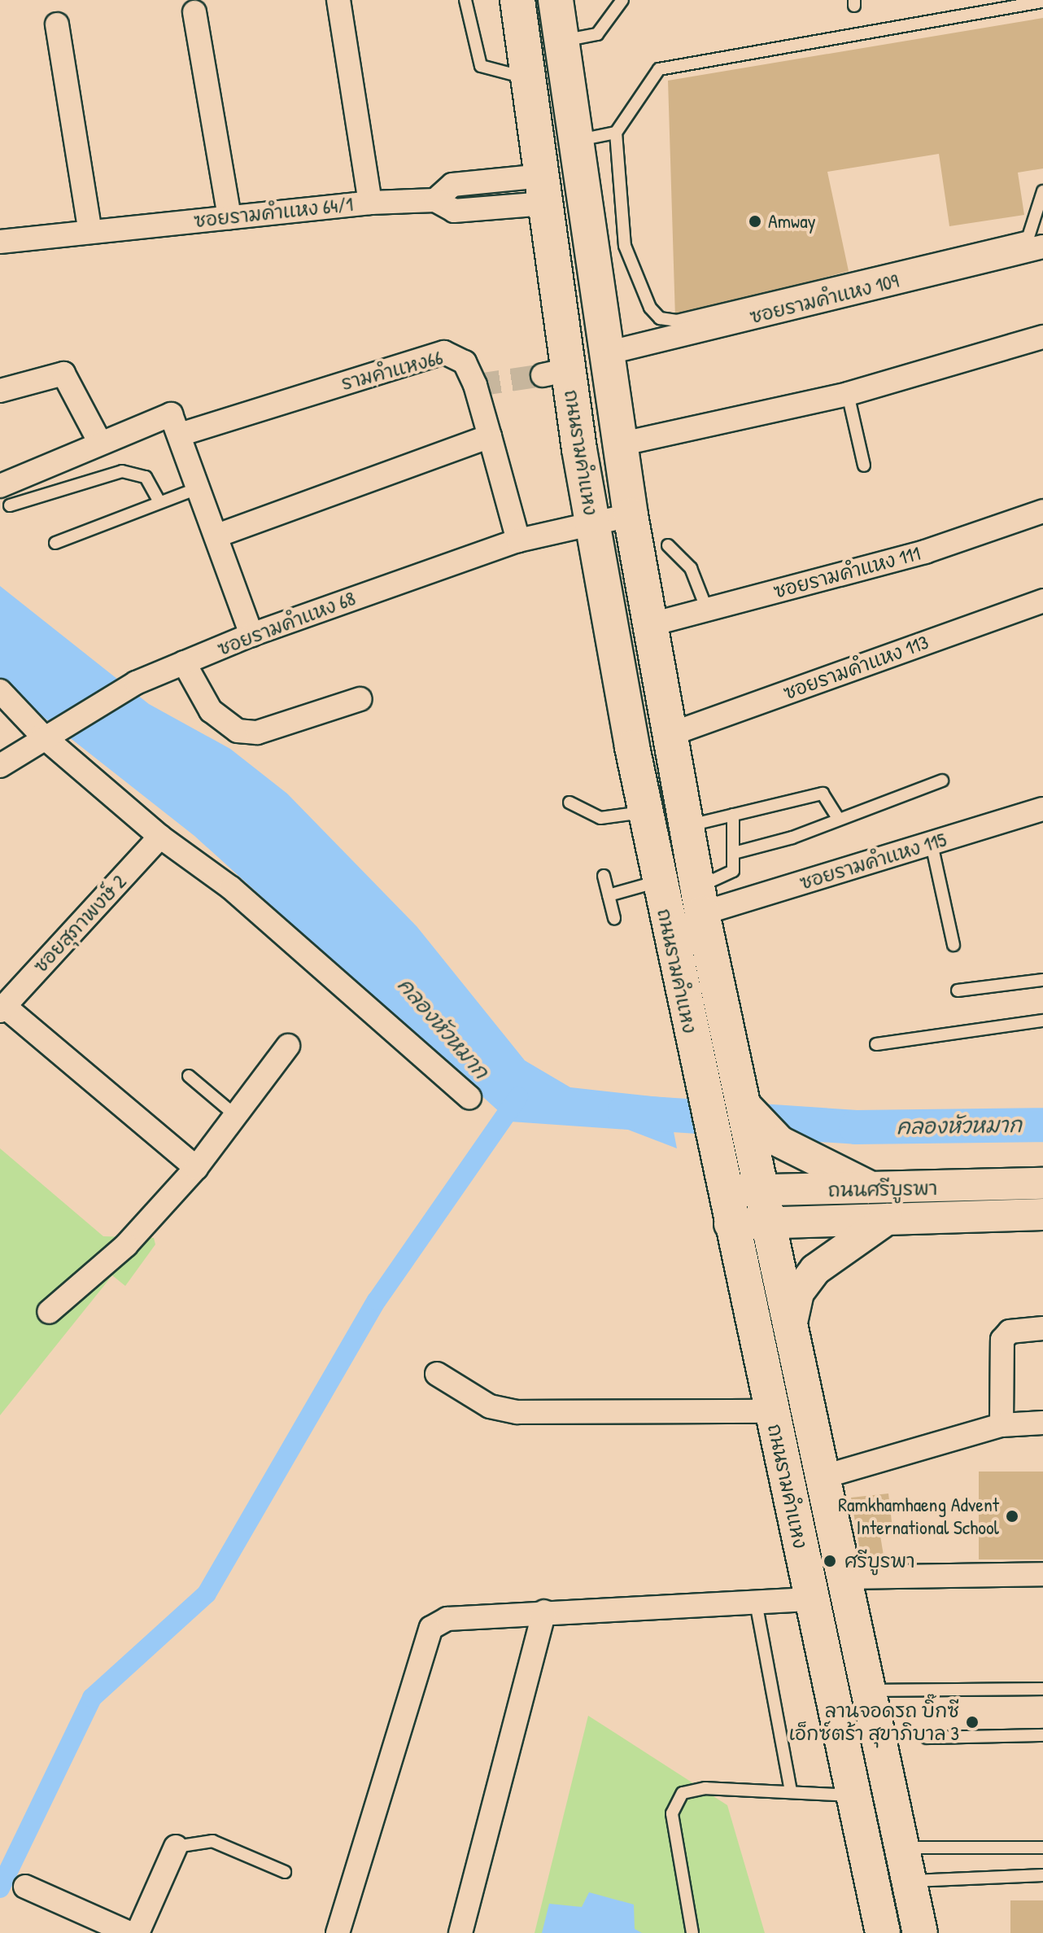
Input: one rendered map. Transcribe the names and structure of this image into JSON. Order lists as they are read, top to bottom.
{
  "streets": {
    "main road": ["ถนนรามคำแหง"],
    "street": [
      "ซอยรามคำแหง 64/1",
      "ซอยรามคำแหง 109",
      "รามคำแหง66",
      "ซอยรามคำแหง 111",
      "ซอยรามคำแหง 68",
      "ซอยรามคำแหง 113",
      "ซอยรามคำแหง 115",
      "ซอยสุภาพงษ์ 2",
      "ถนนศรีบูรพา"
    ]
  },
  "crossings": [
    ["ซอยรามคำแหง 64/1", "ถนนรามคำแหง"],
    ["ซอยรามคำแหง 109", "ถนนรามคำแหง"],
    ["รามคำแหง66", "ซอยรามคำแหง 68"],
    ["ถนนรามคำแหง", "ซอยรามคำแหง 111"],
    ["ถนนรามคำแหง", "ซอยรามคำแหง 68"],
    ["ถนนรามคำแหง", "ซอยรามคำแหง 113"],
    ["ถนนรามคำแหง", "ซอยรามคำแหง 115"],
    ["ถนนรามคำแหง", "ถนนศรีบูรพา"]
  ],
  "water": ["คลองหัวหมาก"],
  "places": [
    "Amway",
    "Ramkhamhaeng Advent International School",
    "ศรีบูรพา",
    "ลานจอดรถ บิ๊กซี เอ็กซ์ตร้า สุขาภิบาล 3"
  ]
}
